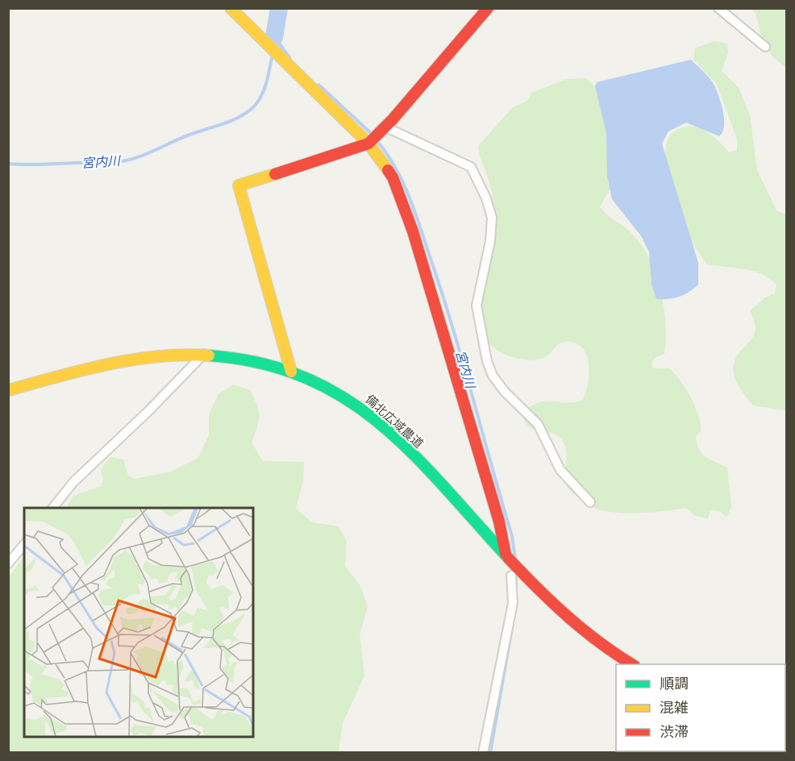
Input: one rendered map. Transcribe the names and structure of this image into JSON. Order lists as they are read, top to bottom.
{
  "streets": {
    "street": ["備北広域農道"]
  },
  "water": ["宮内川"],
  "legend": ["順調", "混雑", "渋滞"]
}
